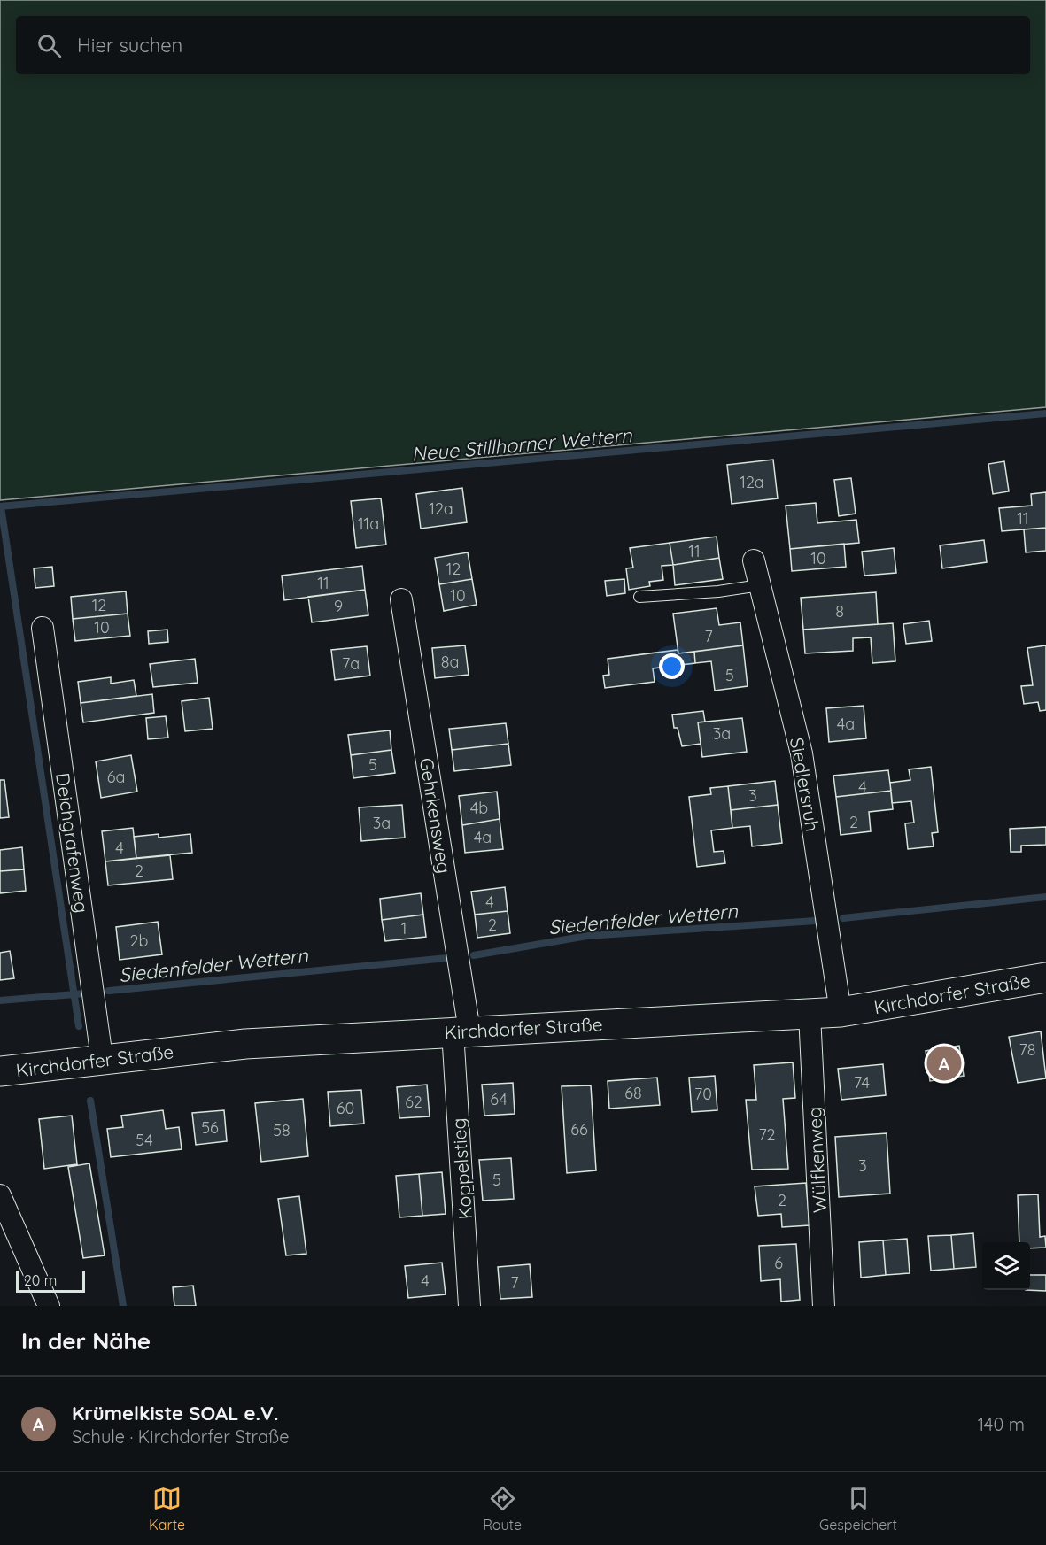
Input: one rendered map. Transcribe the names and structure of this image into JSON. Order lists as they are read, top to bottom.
{
  "streets": {
    "street": [
      "Siedlersruh",
      "Gehrkensweg",
      "Deichgrafenweg",
      "Kirchdorfer Straße",
      "Wülfkenweg",
      "Koppelstieg"
    ]
  },
  "crossings": [
    ["Siedlersruh", "Kirchdorfer Straße"],
    ["Gehrkensweg", "Kirchdorfer Straße"],
    ["Gehrkensweg", "Koppelstieg"],
    ["Deichgrafenweg", "Kirchdorfer Straße"],
    ["Kirchdorfer Straße", "Wülfkenweg"],
    ["Kirchdorfer Straße", "Koppelstieg"]
  ],
  "water": ["Neue Stillhorner Wettern", "Siedenfelder Wettern"],
  "house_numbers": [
    "12a",
    "12a",
    "11",
    "11a",
    "11",
    "10",
    "12",
    "11",
    "10",
    "12",
    "9",
    "8",
    "10",
    "7",
    "8a",
    "7a",
    "5",
    "4a",
    "3a",
    "5",
    "6a",
    "4",
    "3",
    "4b",
    "2",
    "3a",
    "4a",
    "4",
    "2",
    "4",
    "2",
    "1",
    "2b",
    "78",
    "74",
    "68",
    "70",
    "64",
    "62",
    "60",
    "56",
    "66",
    "58",
    "72",
    "54",
    "3",
    "5",
    "2",
    "6",
    "4",
    "7"
  ],
  "scale_bar": "20 m",
  "page": {
    "search": "Hier suchen",
    "pins": "A",
    "scale": "20 m",
    "heading": "In der Nähe",
    "list": [
      {
        "mark": "A",
        "name": "Krümelkiste SOAL e.V.",
        "note": "Schule · Kirchdorfer Straße",
        "value": "140 m"
      }
    ],
    "nav": ["Karte", "Route", "Gespeichert"]
  }
}
